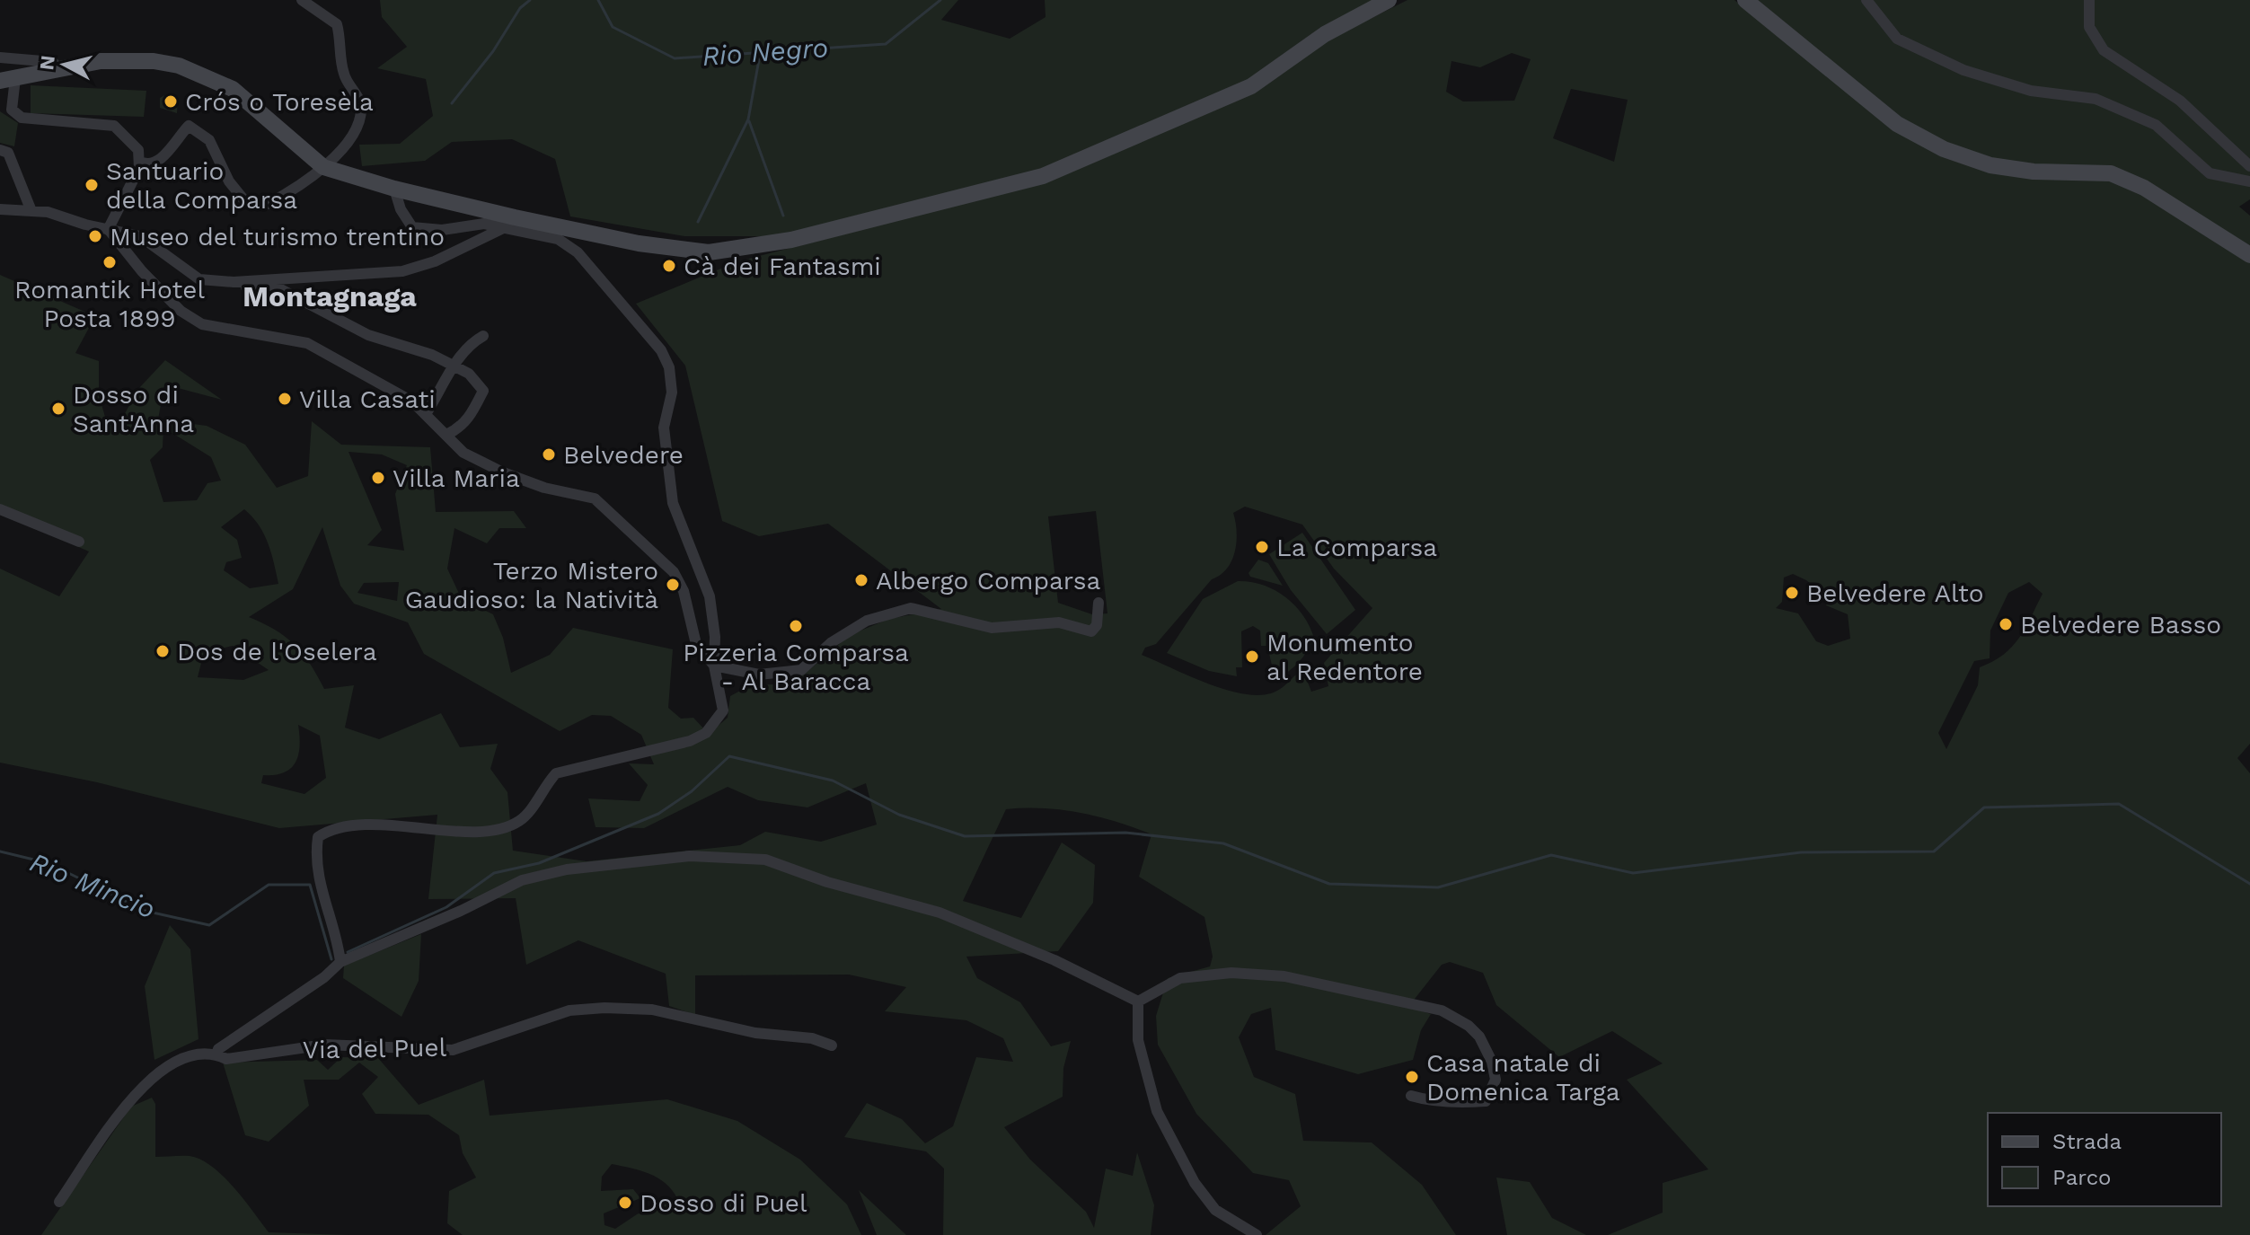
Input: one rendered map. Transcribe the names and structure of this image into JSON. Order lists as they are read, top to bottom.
{
  "streets": {
    "street": ["Via del Puel"]
  },
  "districts": ["Montagnaga"],
  "water": ["Rio Negro", "Rio Mincio"],
  "places": [
    "Crós o Toresèla",
    "Santuario della Comparsa",
    "Museo del turismo trentino",
    "Romantik Hotel Posta 1899",
    "Cà dei Fantasmi",
    "Villa Casati",
    "Dosso di Sant'Anna",
    "Belvedere",
    "Villa Maria",
    "La Comparsa",
    "Albergo Comparsa",
    "Terzo Mistero Gaudioso: la Natività",
    "Belvedere Alto",
    "Belvedere Basso",
    "Pizzeria Comparsa - Al Baracca",
    "Dos de l'Oselera",
    "Monumento al Redentore",
    "Casa natale di Domenica Targa",
    "Dosso di Puel"
  ],
  "legend": ["Strada", "Parco"],
  "north": "left"
}
